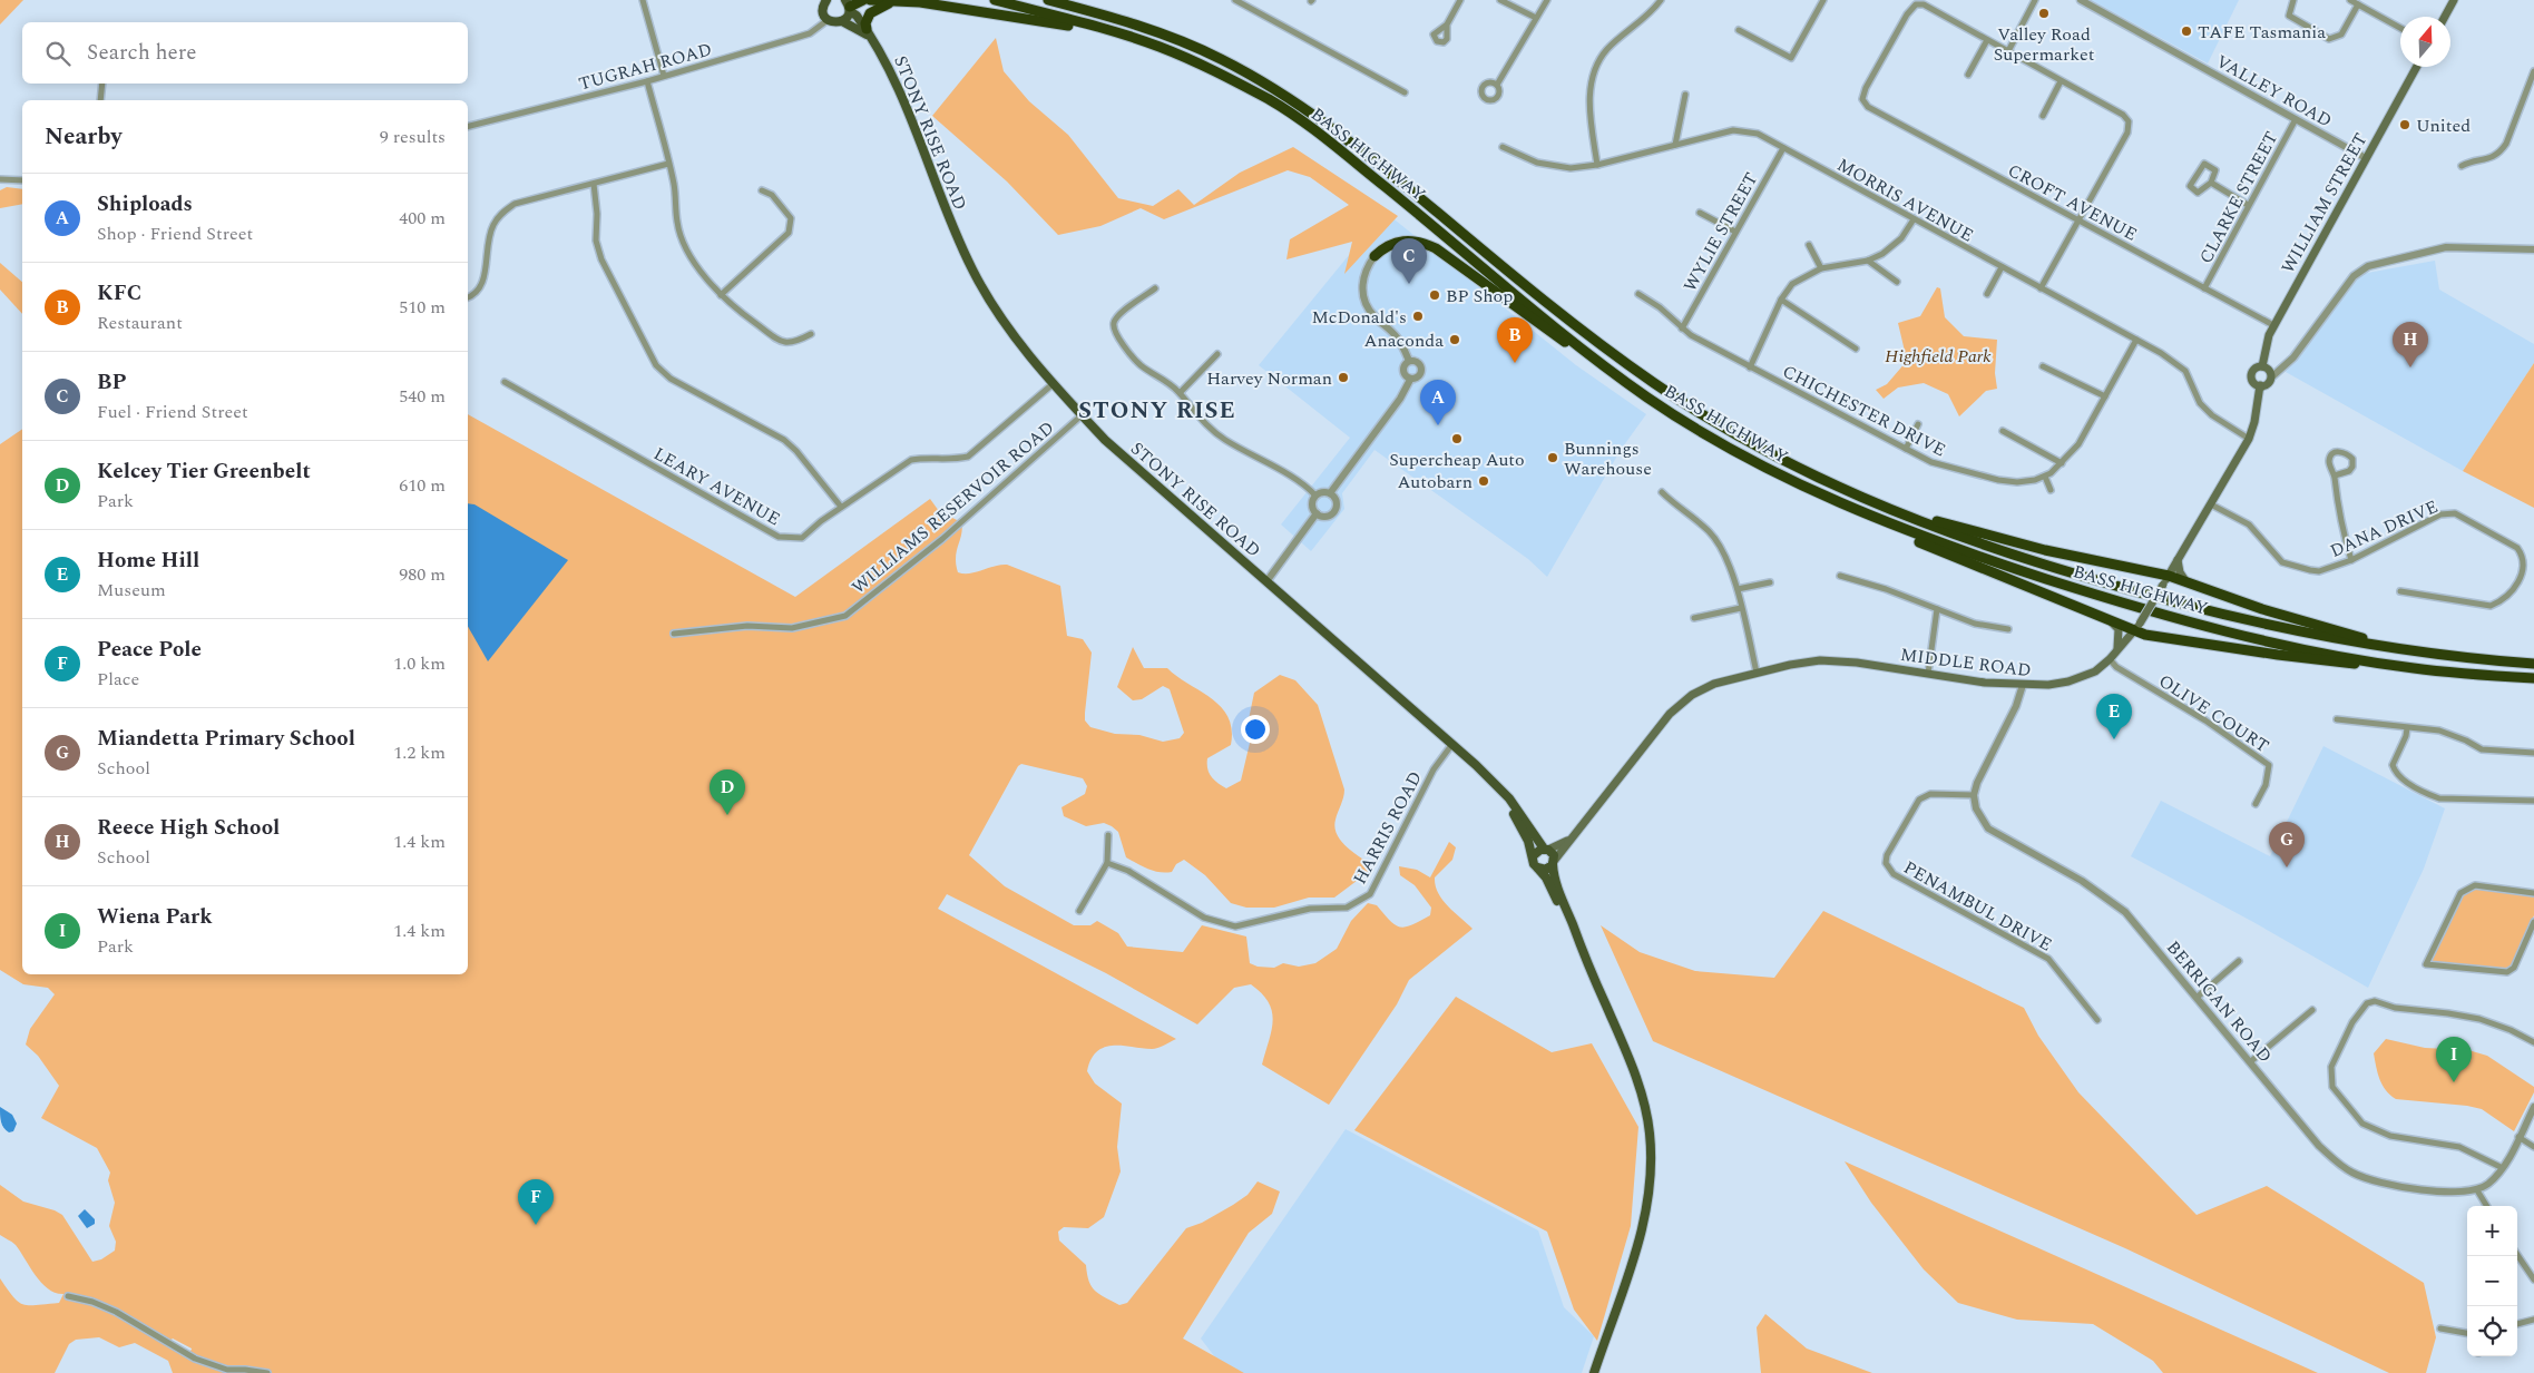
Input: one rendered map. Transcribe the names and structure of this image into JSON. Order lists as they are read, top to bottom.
{
  "streets": {
    "highway": ["BASS HIGHWAY"],
    "main road": ["STONY RISE ROAD", "WILLIAM STREET", "MIDDLE ROAD"],
    "street": [
      "TUGRAH ROAD",
      "VALLEY ROAD",
      "CLARKE STREET",
      "MORRIS AVENUE",
      "CROFT AVENUE",
      "WYLIE STREET",
      "CHICHESTER DRIVE",
      "LEARY AVENUE",
      "WILLIAMS RESERVOIR ROAD",
      "DANA DRIVE",
      "OLIVE COURT",
      "HARRIS ROAD",
      "PENAMBUL DRIVE",
      "BERRIGAN ROAD"
    ]
  },
  "crossings": [
    ["VALLEY ROAD", "CLARKE STREET"],
    ["VALLEY ROAD", "WILLIAM STREET"],
    ["STONY RISE ROAD", "LEARY AVENUE"],
    ["STONY RISE ROAD", "WILLIAMS RESERVOIR ROAD"],
    ["STONY RISE ROAD", "MIDDLE ROAD"],
    ["STONY RISE ROAD", "HARRIS ROAD"],
    ["CLARKE STREET", "CROFT AVENUE"],
    ["MORRIS AVENUE", "WYLIE STREET"],
    ["MORRIS AVENUE", "CHICHESTER DRIVE"],
    ["MORRIS AVENUE", "MIDDLE ROAD"],
    ["CROFT AVENUE", "WILLIAM STREET"],
    ["WILLIAM STREET", "MIDDLE ROAD"],
    ["WYLIE STREET", "CHICHESTER DRIVE"],
    ["DANA DRIVE", "MIDDLE ROAD"],
    ["MIDDLE ROAD", "OLIVE COURT"],
    ["PENAMBUL DRIVE", "BERRIGAN ROAD"]
  ],
  "districts": ["STONY RISE"],
  "parks": ["Highfield Park"],
  "places": [
    "Valley Road Supermarket",
    "TAFE Tasmania",
    "United",
    "BP Shop",
    "McDonald's",
    "Anaconda",
    "Harvey Norman",
    "Supercheap Auto",
    "Bunnings Warehouse",
    "Autobarn"
  ],
  "north": "top",
  "page": {
    "search": "Search here",
    "heading": ["Nearby", "9 results"],
    "list": [
      {
        "mark": "A",
        "name": "Shiploads",
        "note": "Shop · Friend Street",
        "value": "400 m"
      },
      {
        "mark": "B",
        "name": "KFC",
        "note": "Restaurant",
        "value": "510 m"
      },
      {
        "mark": "C",
        "name": "BP",
        "note": "Fuel · Friend Street",
        "value": "540 m"
      },
      {
        "mark": "D",
        "name": "Kelcey Tier Greenbelt",
        "note": "Park",
        "value": "610 m"
      },
      {
        "mark": "E",
        "name": "Home Hill",
        "note": "Museum",
        "value": "980 m"
      },
      {
        "mark": "F",
        "name": "Peace Pole",
        "note": "Place",
        "value": "1.0 km"
      },
      {
        "mark": "G",
        "name": "Miandetta Primary School",
        "note": "School",
        "value": "1.2 km"
      },
      {
        "mark": "H",
        "name": "Reece High School",
        "note": "School",
        "value": "1.4 km"
      },
      {
        "mark": "I",
        "name": "Wiena Park",
        "note": "Park",
        "value": "1.4 km"
      }
    ],
    "pins": [
      "C",
      "B",
      "H",
      "A",
      "E",
      "D",
      "G",
      "I",
      "F"
    ],
    "map_buttons": ["+", "−"]
  }
}
